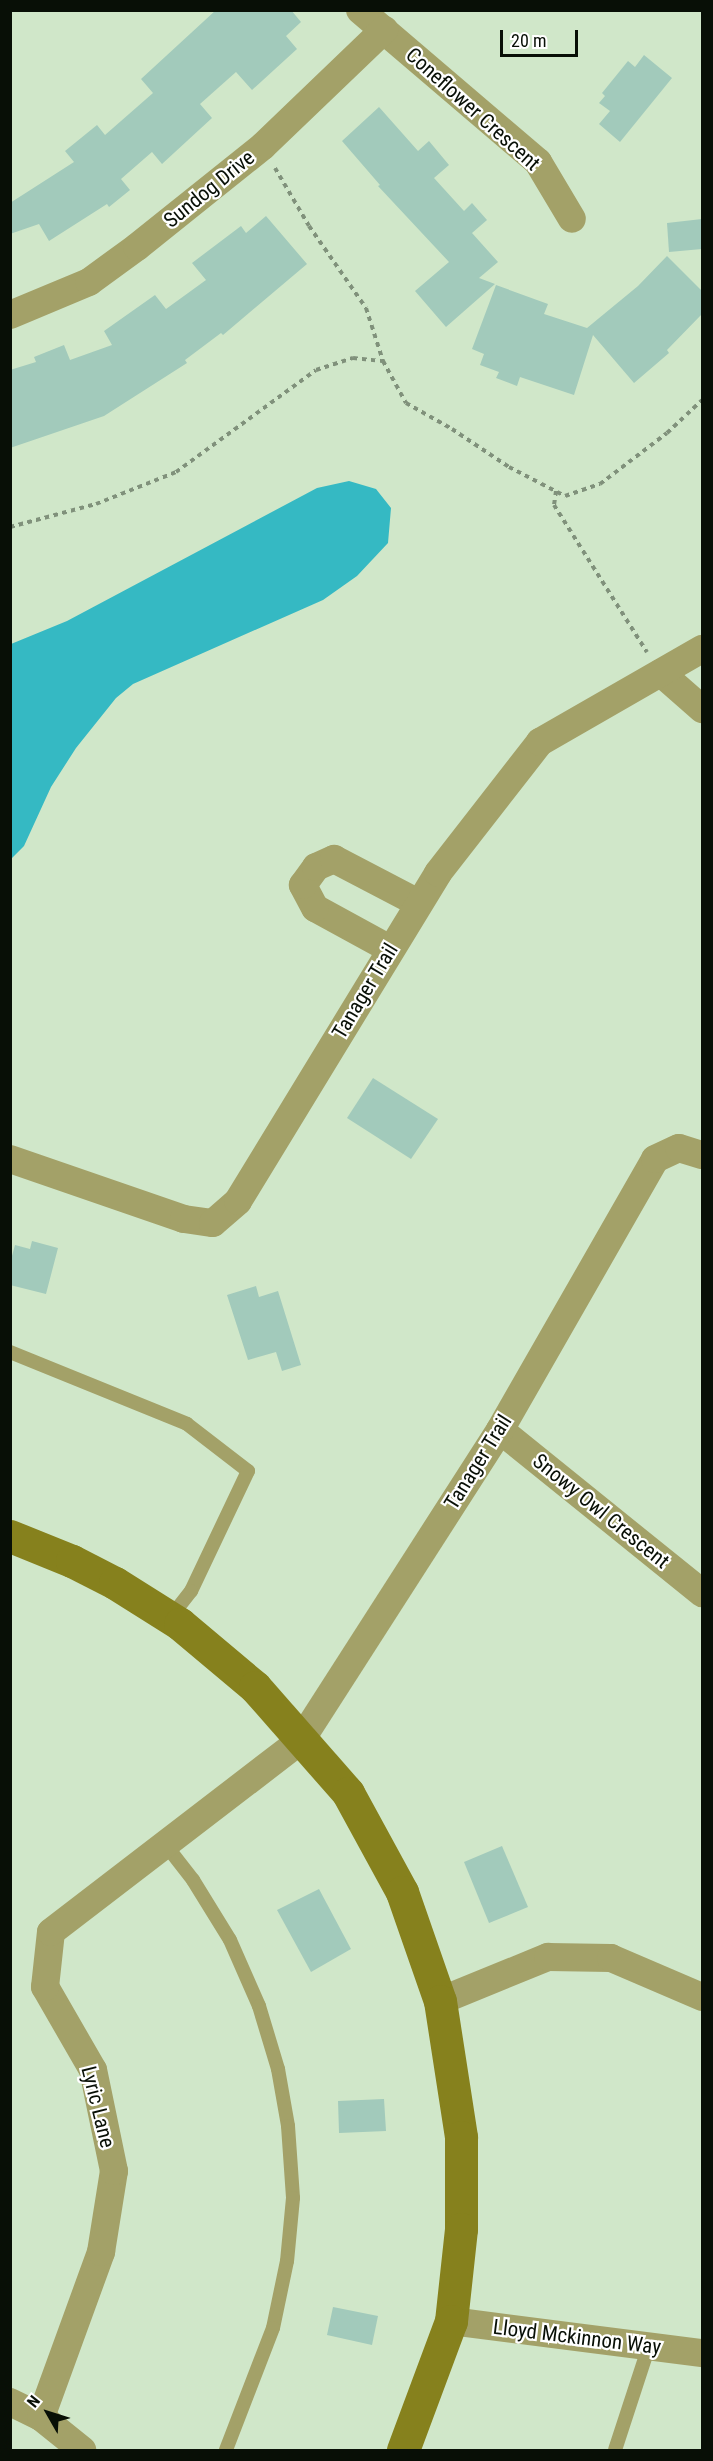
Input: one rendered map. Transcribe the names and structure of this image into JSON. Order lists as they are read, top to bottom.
{
  "streets": {
    "street": [
      "Coneflower Crescent",
      "Sundog Drive",
      "Tanager Trail",
      "Snowy Owl Crescent",
      "Lyric Lane",
      "Lloyd Mckinnon Way"
    ]
  },
  "crossings": [
    ["Coneflower Crescent", "Sundog Drive"],
    ["Tanager Trail", "Snowy Owl Crescent"],
    ["Tanager Trail", "Lyric Lane"]
  ],
  "scale_bar": "20 m",
  "north": "top left"
}
